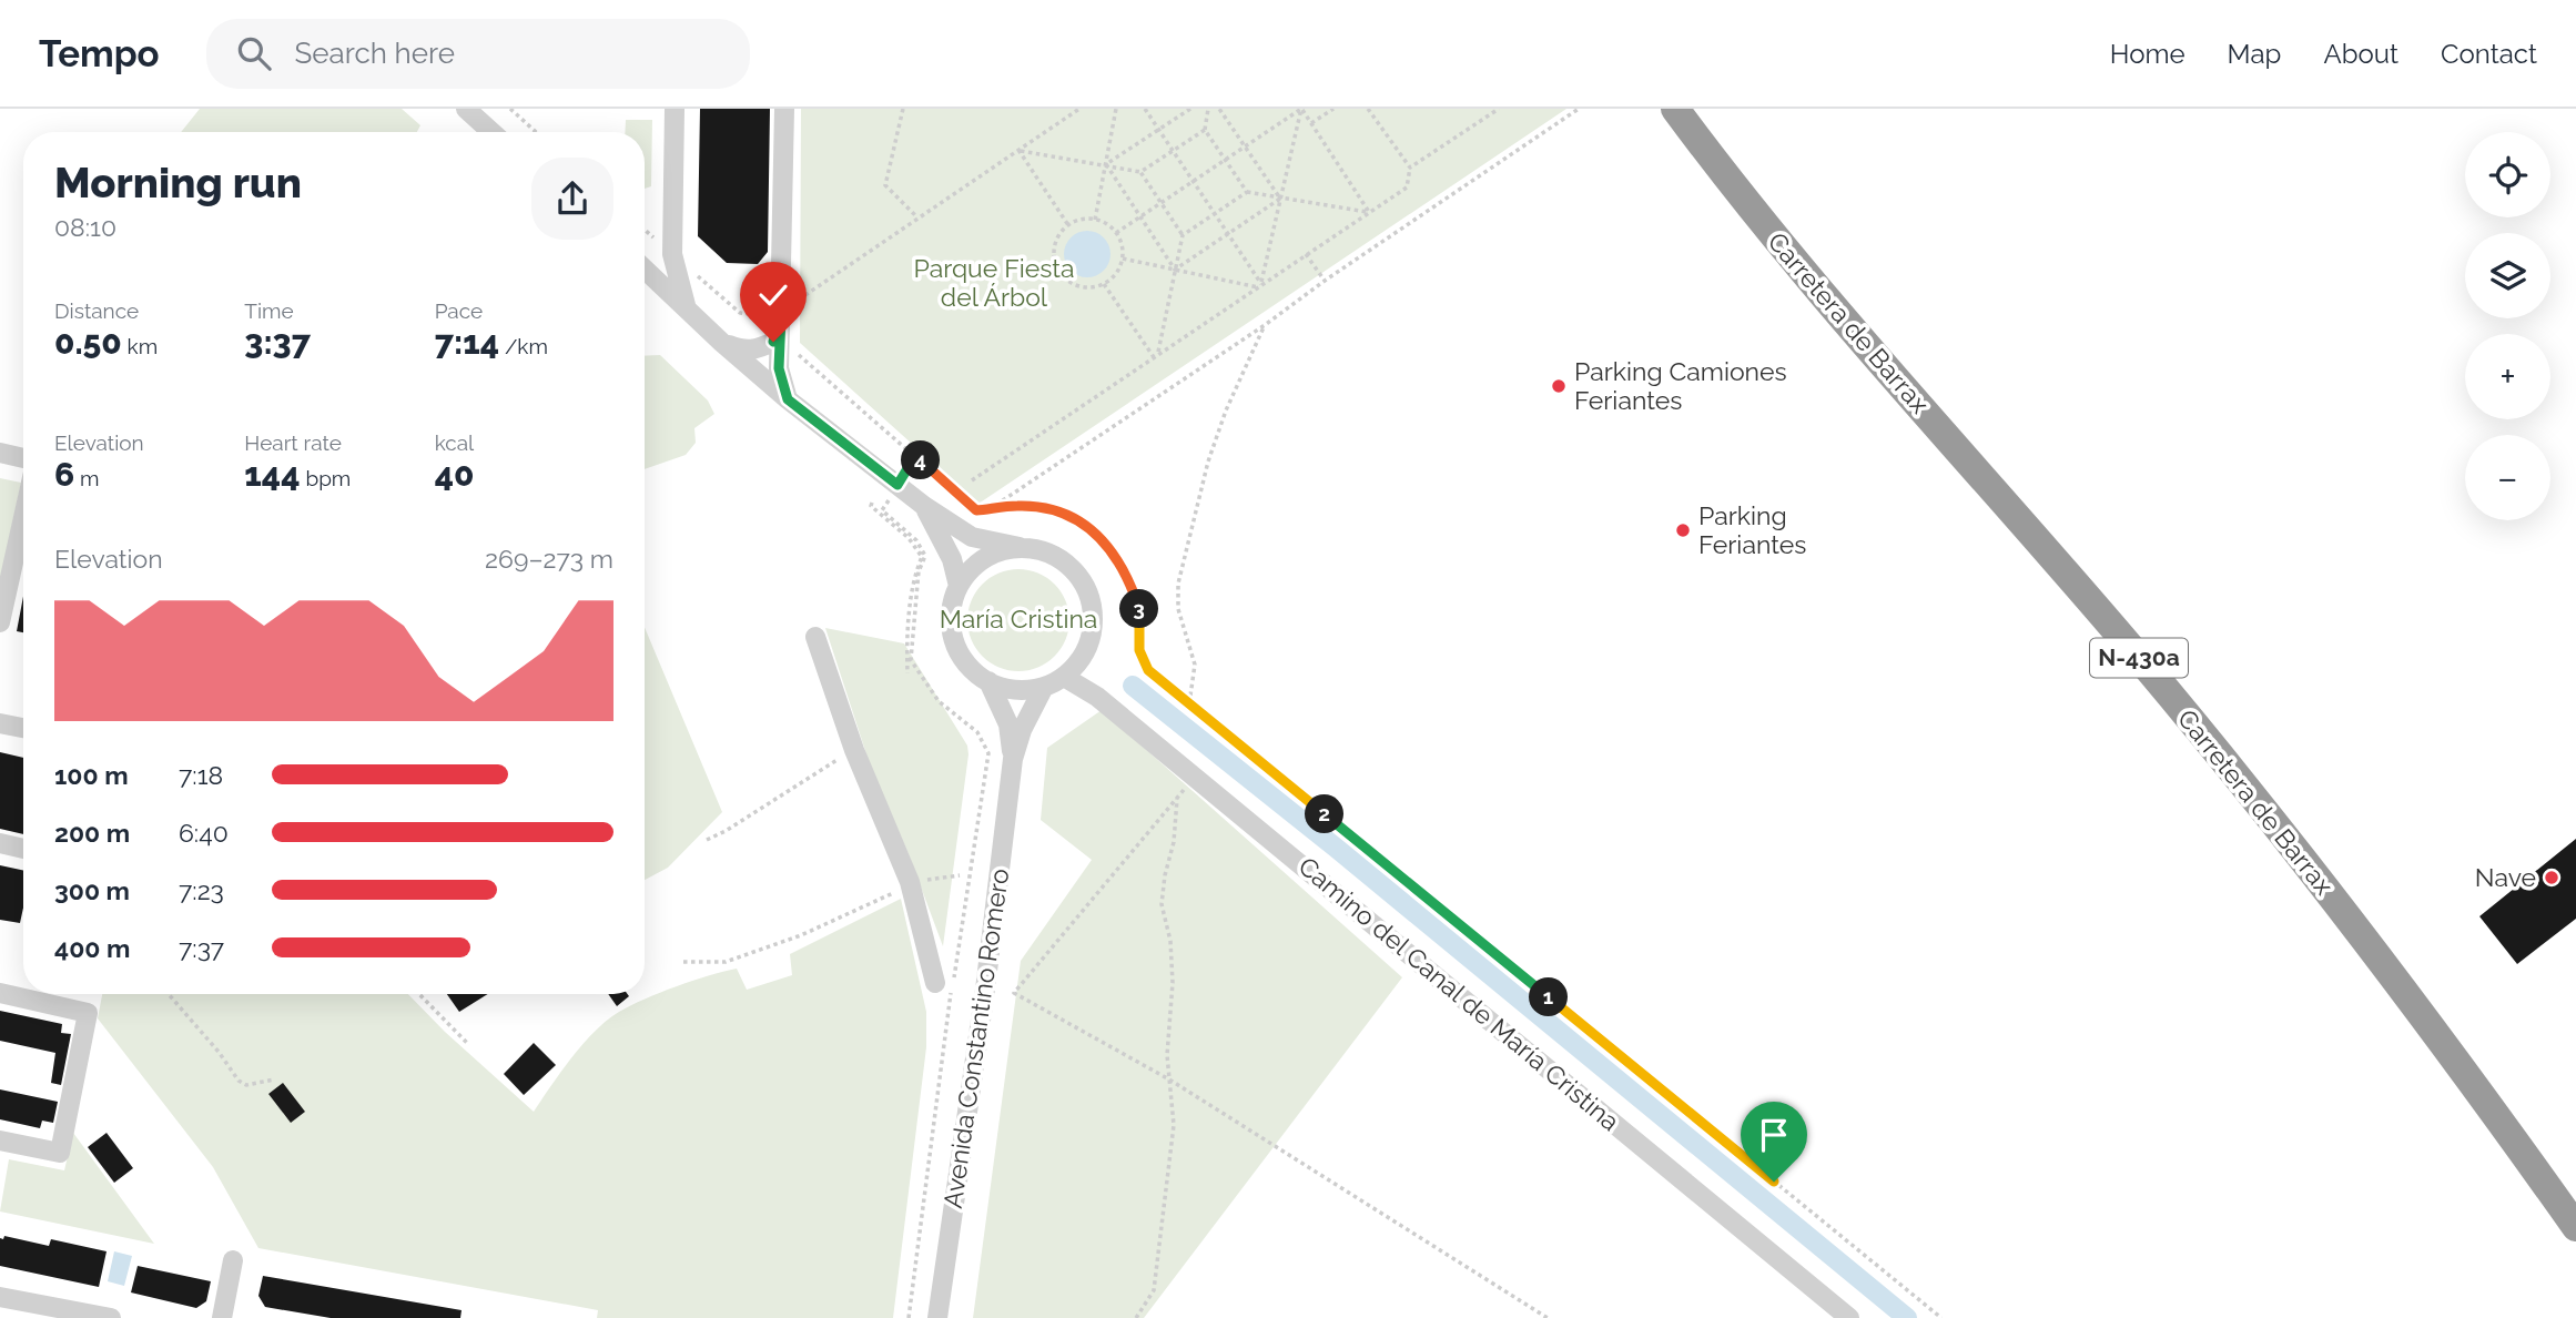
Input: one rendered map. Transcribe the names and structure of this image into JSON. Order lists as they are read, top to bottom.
{
  "streets": {
    "highway": ["Carretera de Barrax", "N-430a"],
    "street": ["Camino del Canal de María Cristina", "Avenida Constantino Romero"]
  },
  "crossings": [
    ["Camino del Canal de María Cristina", "Avenida Constantino Romero"]
  ],
  "parks": ["Parque Fiesta del Árbol", "María Cristina"],
  "places": ["Parking Camiones Feriantes", "Parking Feriantes", "Nave"],
  "page": {
    "header": "Tempo",
    "search": "Search here",
    "nav": [
      "Home",
      "Map",
      "About",
      "Contact"
    ],
    "map_buttons": ["+", "−"],
    "heading": ["Morning run", "08:10"],
    "stats": [
      ["Distance", "0.50 km"],
      ["Time", "3:37"],
      ["Pace", "7:14 /km"],
      ["Elevation", "6 m"],
      ["Heart rate", "144 bpm"],
      ["kcal", "40"]
    ],
    "pins": [
      "4",
      "3",
      "2",
      "1"
    ],
    "chart": ["Elevation", "269–273 m"],
    "list": [
      {
        "name": "100 m",
        "note": "7:18"
      },
      {
        "name": "200 m",
        "note": "6:40"
      },
      {
        "name": "300 m",
        "note": "7:23"
      },
      {
        "name": "400 m",
        "note": "7:37"
      }
    ]
  }
}
